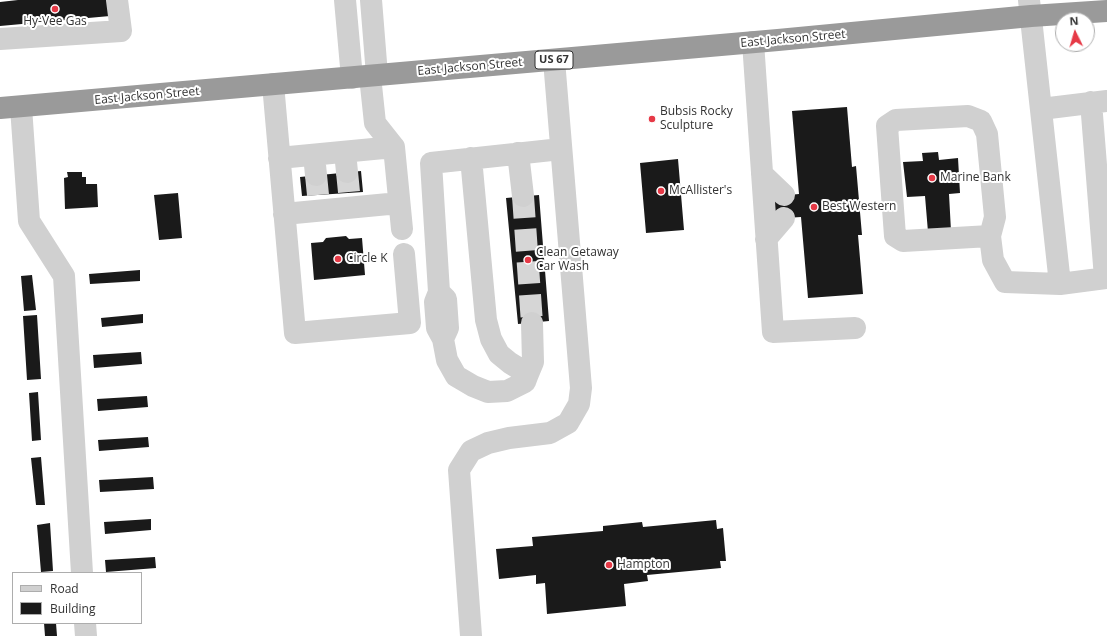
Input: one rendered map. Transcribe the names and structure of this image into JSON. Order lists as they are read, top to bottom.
{
  "streets": {
    "highway": ["East Jackson Street", "US 67"]
  },
  "places": [
    "Hy-Vee Gas",
    "Bubsis Rocky Sculpture",
    "Marine Bank",
    "McAllister's",
    "Best Western",
    "Circle K",
    "Clean Getaway Car Wash",
    "Hampton"
  ],
  "legend": ["Road", "Building"],
  "north": "top"
}
